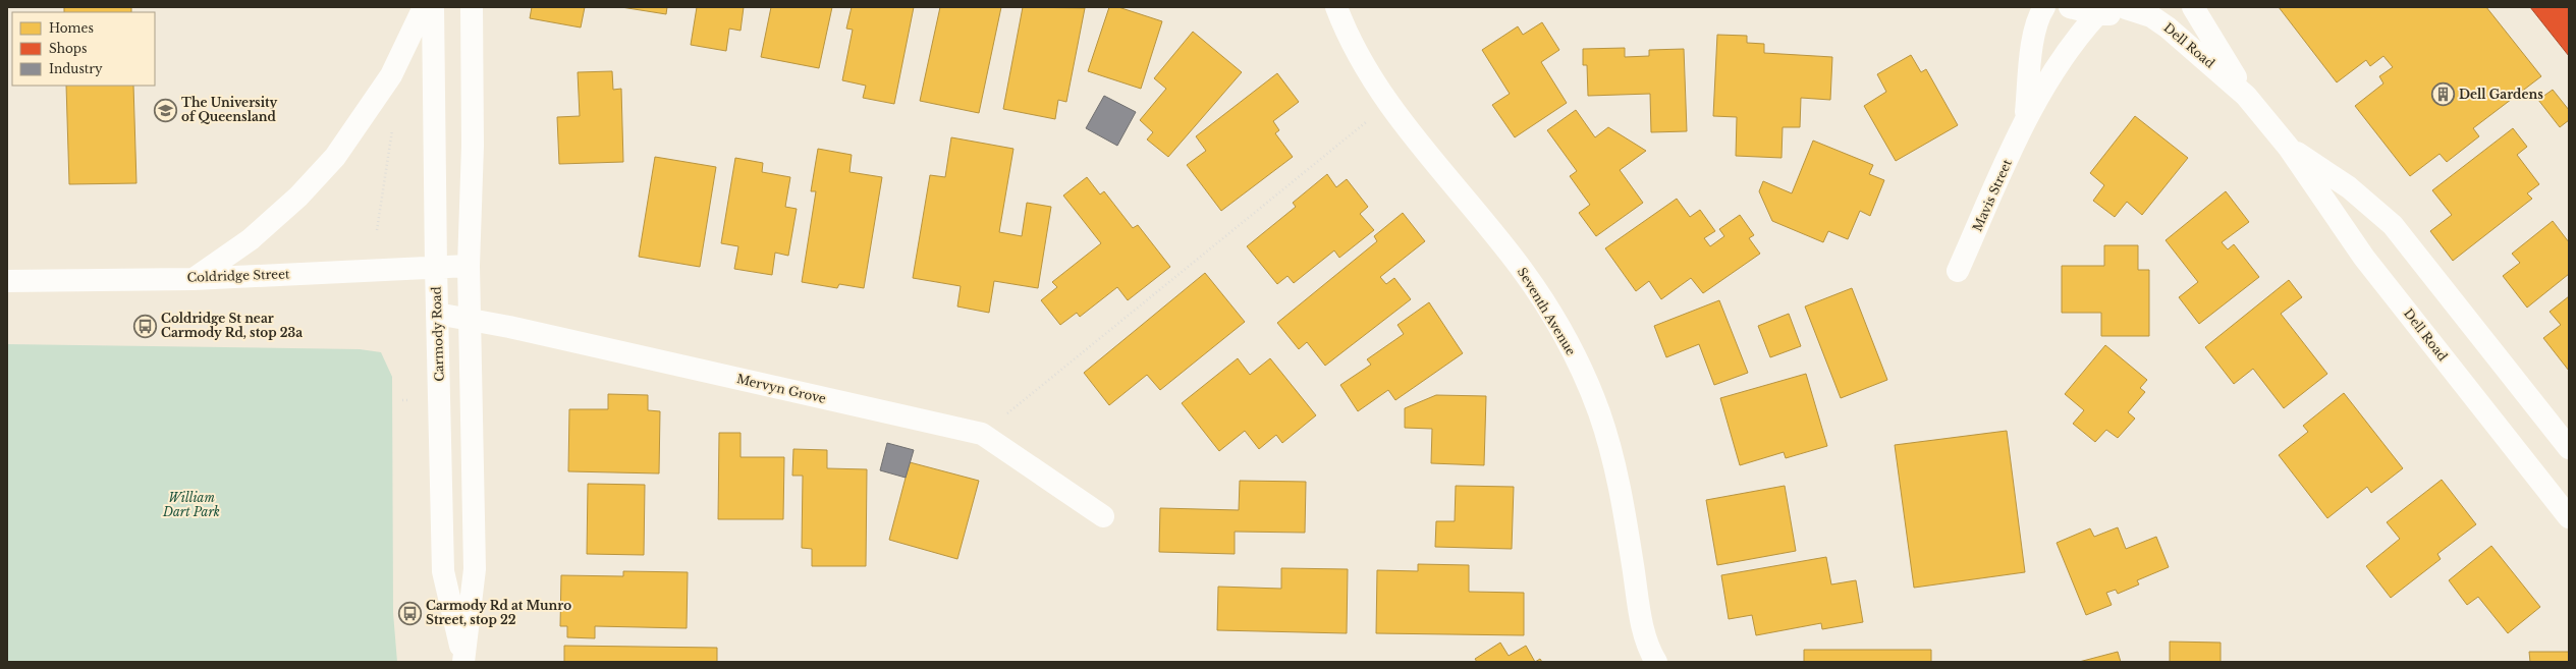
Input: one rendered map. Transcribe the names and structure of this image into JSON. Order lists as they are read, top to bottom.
{
  "streets": {
    "street": [
      "Dell Road",
      "Mavis Street",
      "Coldridge Street",
      "Seventh Avenue",
      "Carmody Road",
      "Mervyn Grove"
    ]
  },
  "crossings": [
    ["Coldridge Street", "Carmody Road"],
    ["Carmody Road", "Mervyn Grove"]
  ],
  "parks": ["William Dart Park"],
  "places": {
    "building": ["Dell Gardens"],
    "school or university": ["The University of Queensland"],
    "bus stop": ["Coldridge St near Carmody Rd, stop 23a", "Carmody Rd at Munro Street, stop 22"]
  },
  "legend": ["Homes", "Shops", "Industry"]
}
